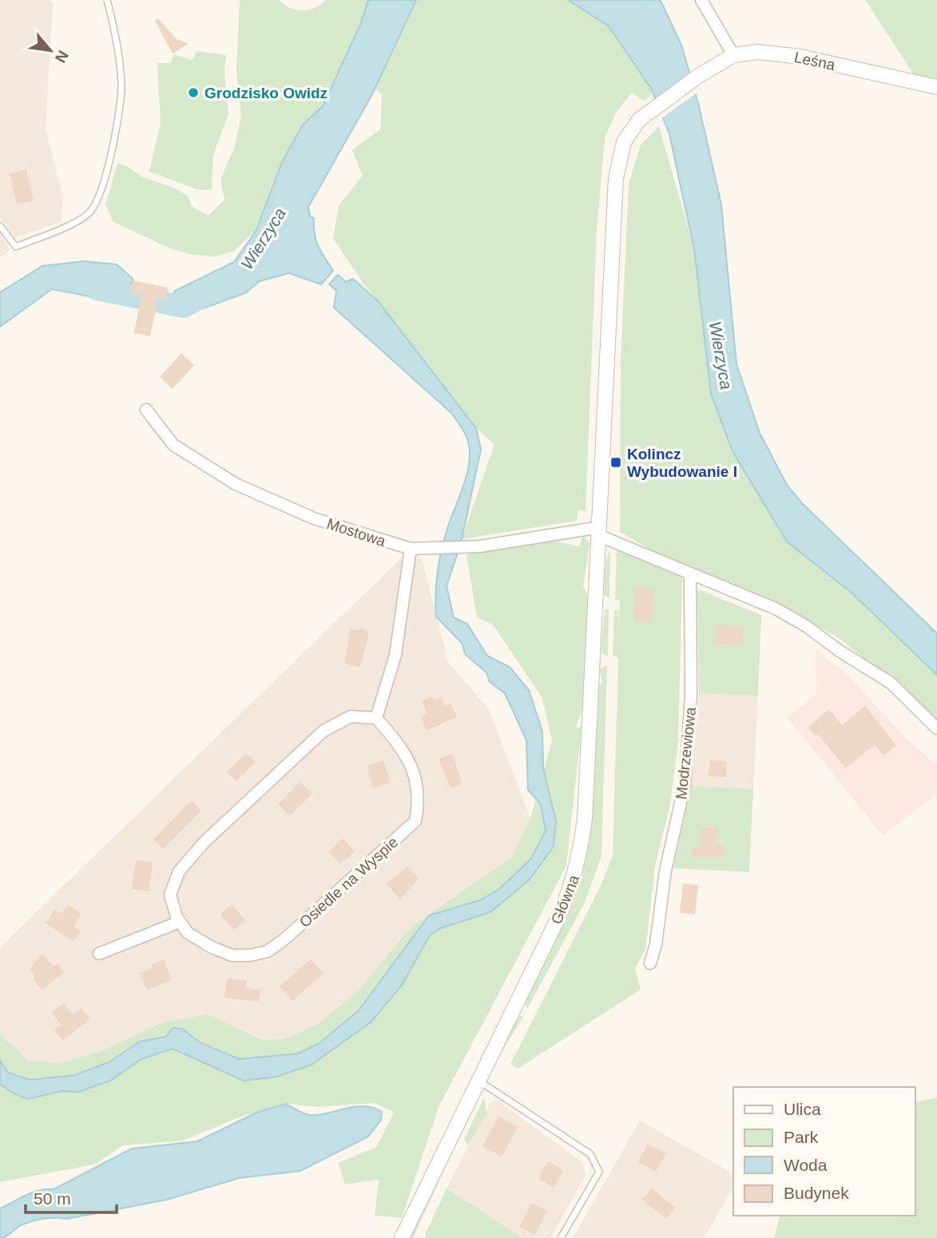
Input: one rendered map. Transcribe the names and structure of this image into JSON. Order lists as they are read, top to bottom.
{
  "streets": {
    "street": [
      "Leśna",
      "Mostowa",
      "Modrzewiowa",
      "Osiedle na Wyspie",
      "Główna"
    ]
  },
  "crossings": [
    ["Leśna", "Główna"],
    ["Mostowa", "Główna"]
  ],
  "water": ["Wierzyca"],
  "places": {
    "other": ["Grodzisko Owidz"],
    "transit": ["Kolincz Wybudowanie I"]
  },
  "legend": [
    "Ulica",
    "Park",
    "Woda",
    "Budynek"
  ],
  "scale_bar": "50 m",
  "north": "bottom right"
}
